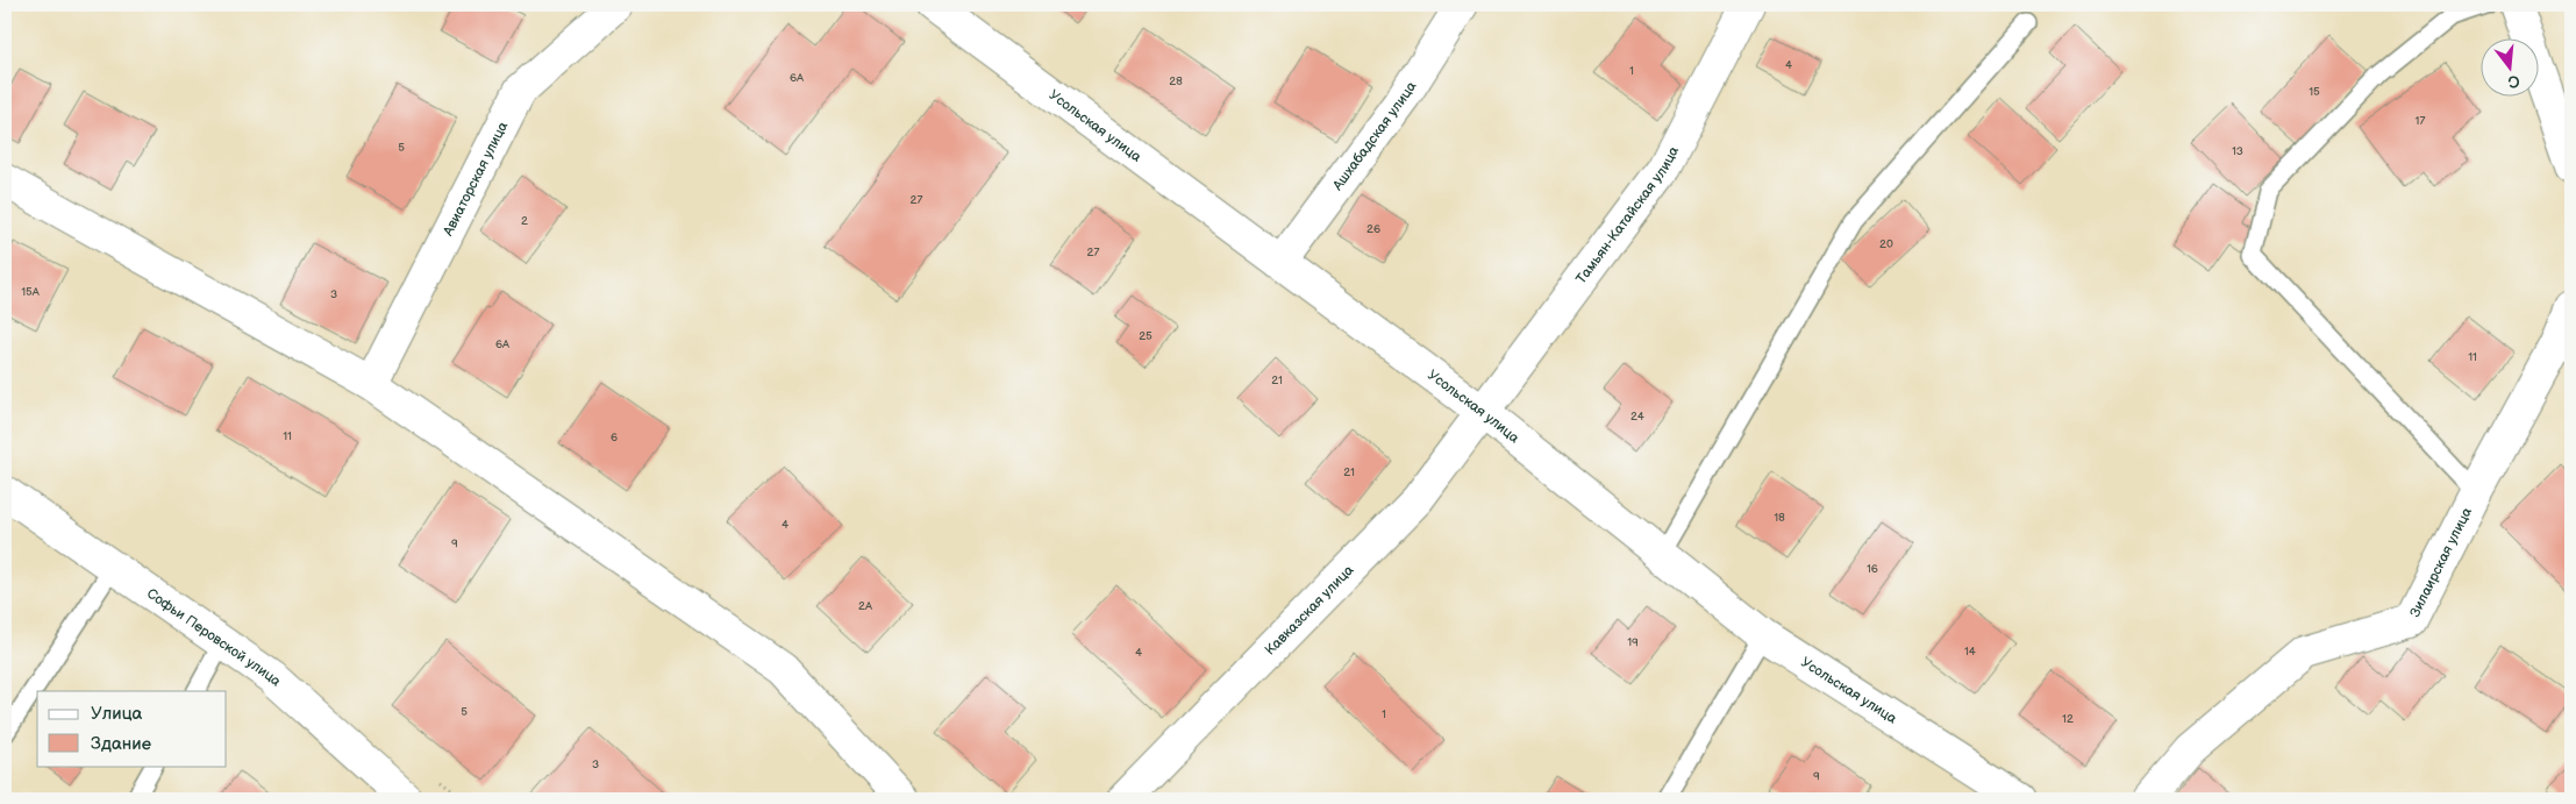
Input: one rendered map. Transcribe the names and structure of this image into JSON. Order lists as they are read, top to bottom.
{
  "streets": {
    "street": [
      "Усольская улица",
      "Ашхабадская улица",
      "Авиаторская улица",
      "Тамьян-Катайская улица",
      "Зилаирская улица",
      "Кавказская улица",
      "Софьи Перовской улица"
    ]
  },
  "crossings": [
    ["Усольская улица", "Ашхабадская улица"],
    ["Усольская улица", "Тамьян-Катайская улица"],
    ["Усольская улица", "Кавказская улица"],
    ["Тамьян-Катайская улица", "Кавказская улица"]
  ],
  "house_numbers": [
    "4",
    "1",
    "6А",
    "28",
    "15",
    "17",
    "5",
    "13",
    "27",
    "2",
    "26",
    "20",
    "27",
    "15А",
    "3",
    "25",
    "6А",
    "11",
    "21",
    "24",
    "11",
    "6",
    "21",
    "18",
    "4",
    "9",
    "16",
    "2А",
    "19",
    "14",
    "4",
    "5",
    "1",
    "12",
    "3",
    "9"
  ],
  "legend": ["Улица", "Здание"],
  "north": "bottom"
}
